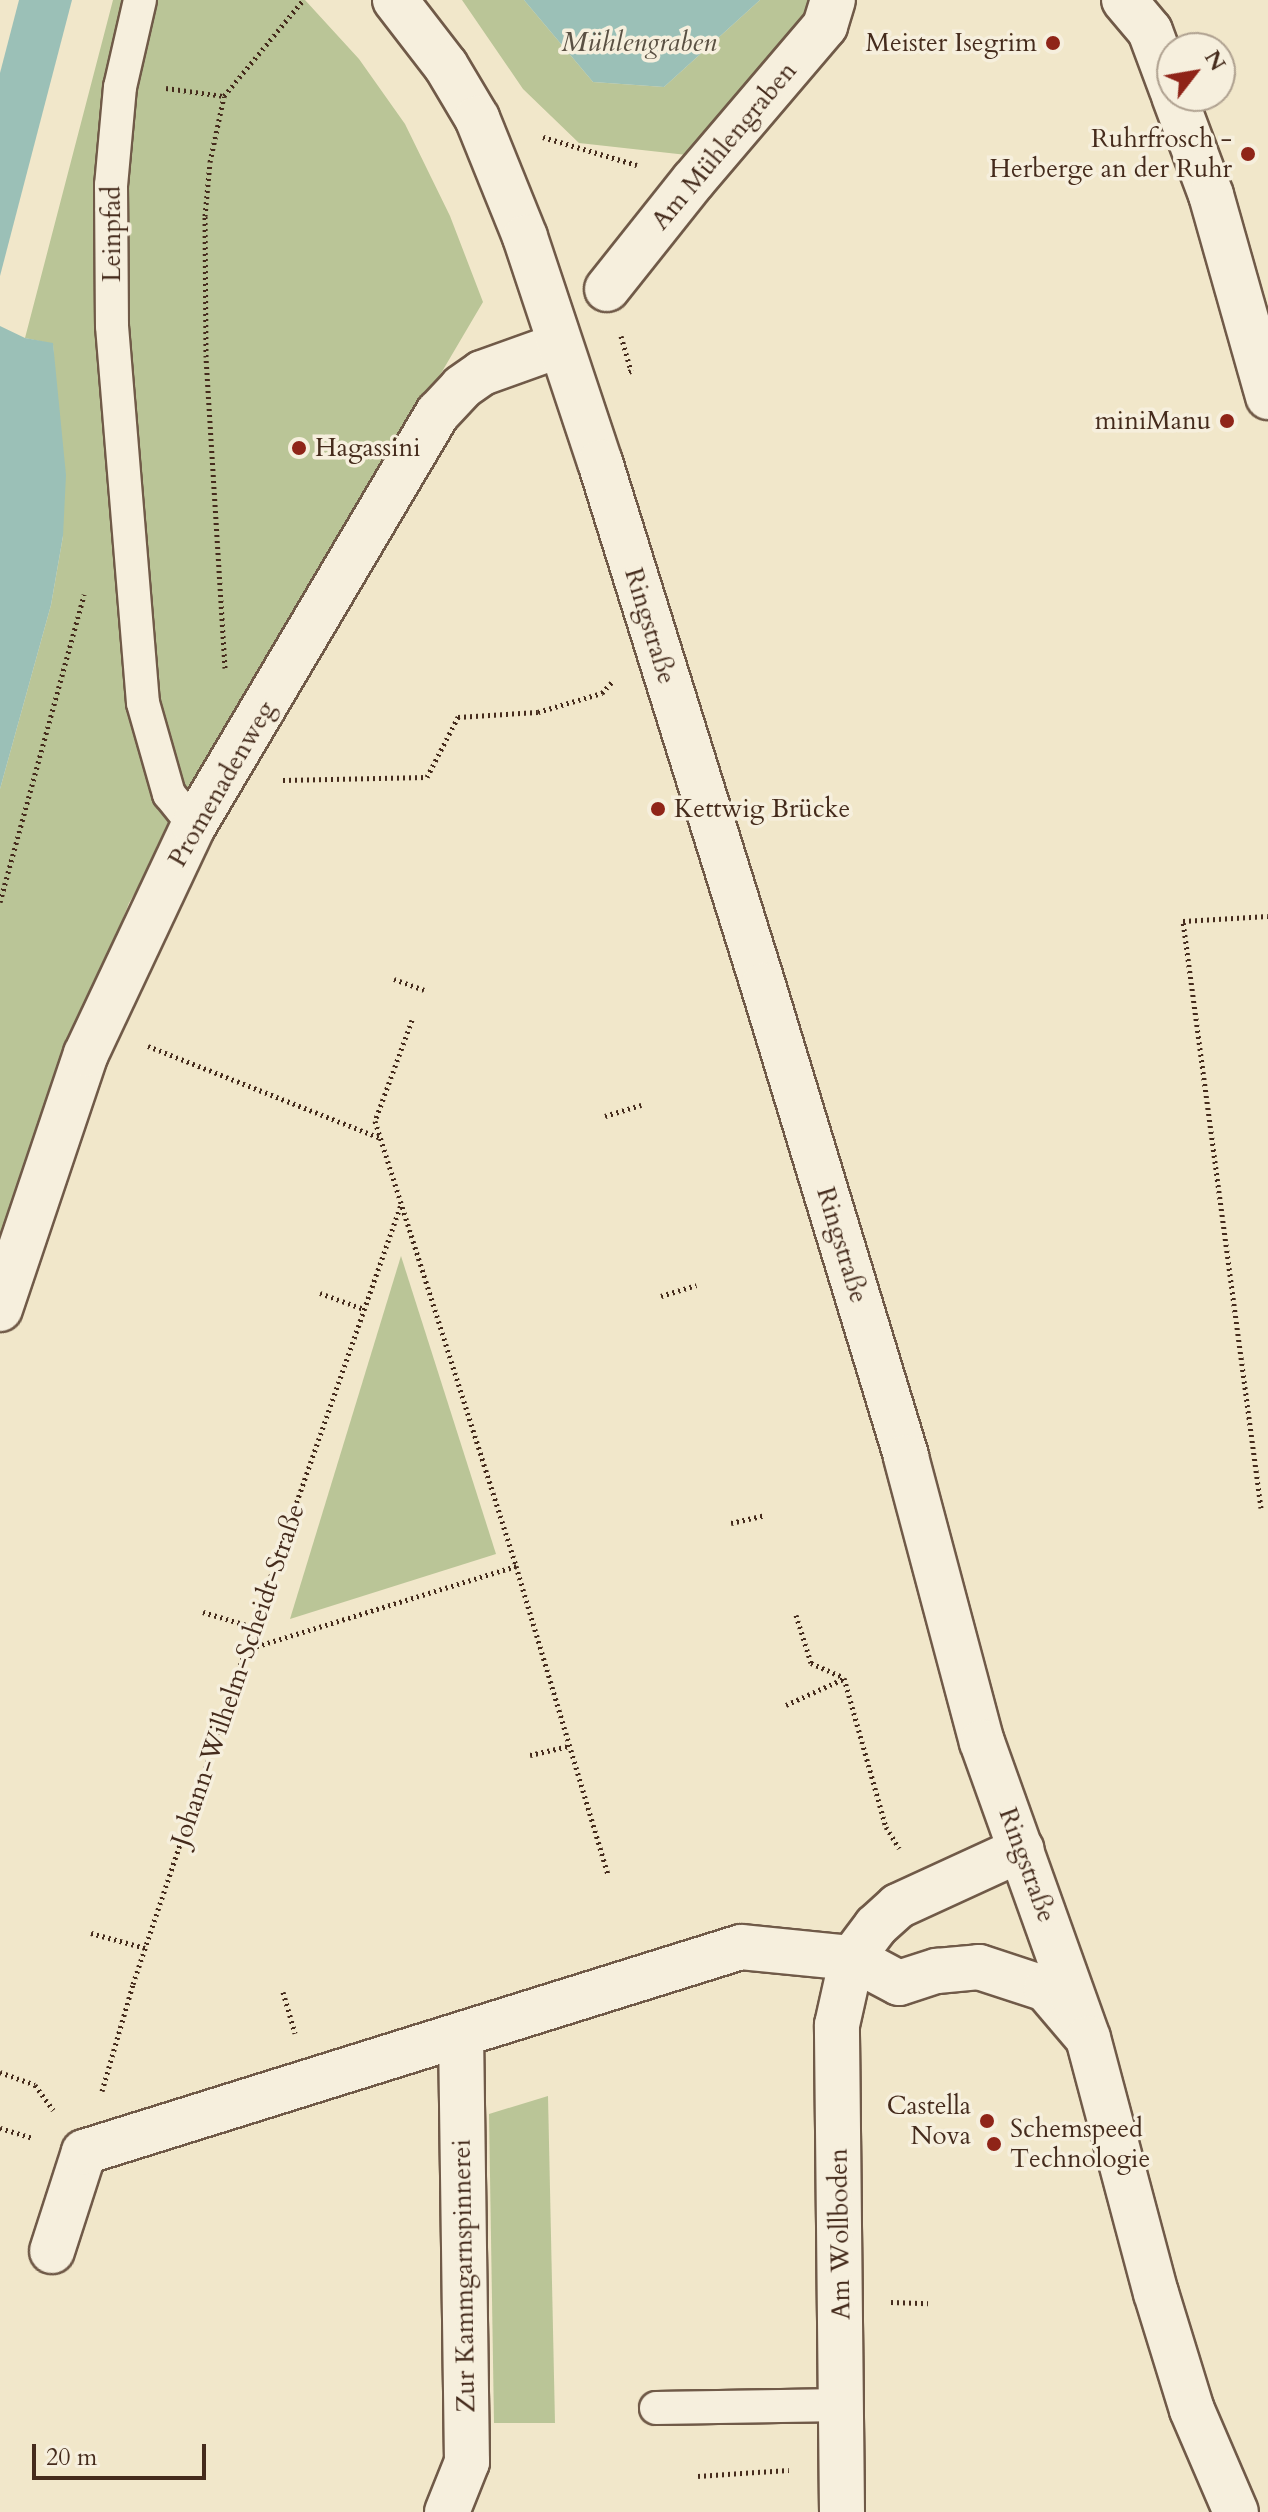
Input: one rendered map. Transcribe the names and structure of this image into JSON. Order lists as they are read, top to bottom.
{
  "streets": {
    "street": [
      "Am Mühlengraben",
      "Ringstraße",
      "Promenadenweg",
      "Am Wollboden",
      "Zur Kammgarnspinnerei"
    ],
    "lane": ["Leinpfad"],
    "path": ["Johann-Wilhelm-Scheidt-Straße"]
  },
  "crossings": [
    ["Leinpfad", "Promenadenweg"],
    ["Ringstraße", "Promenadenweg"]
  ],
  "water": ["Mühlengraben"],
  "places": [
    "Meister Isegrim",
    "Ruhrfrosch - Herberge an der Ruhr",
    "miniManu",
    "Hagassini",
    "Kettwig Brücke",
    "Castella Nova",
    "Schemspeed Technologie"
  ],
  "scale_bar": "20 m",
  "north": "top right"
}
